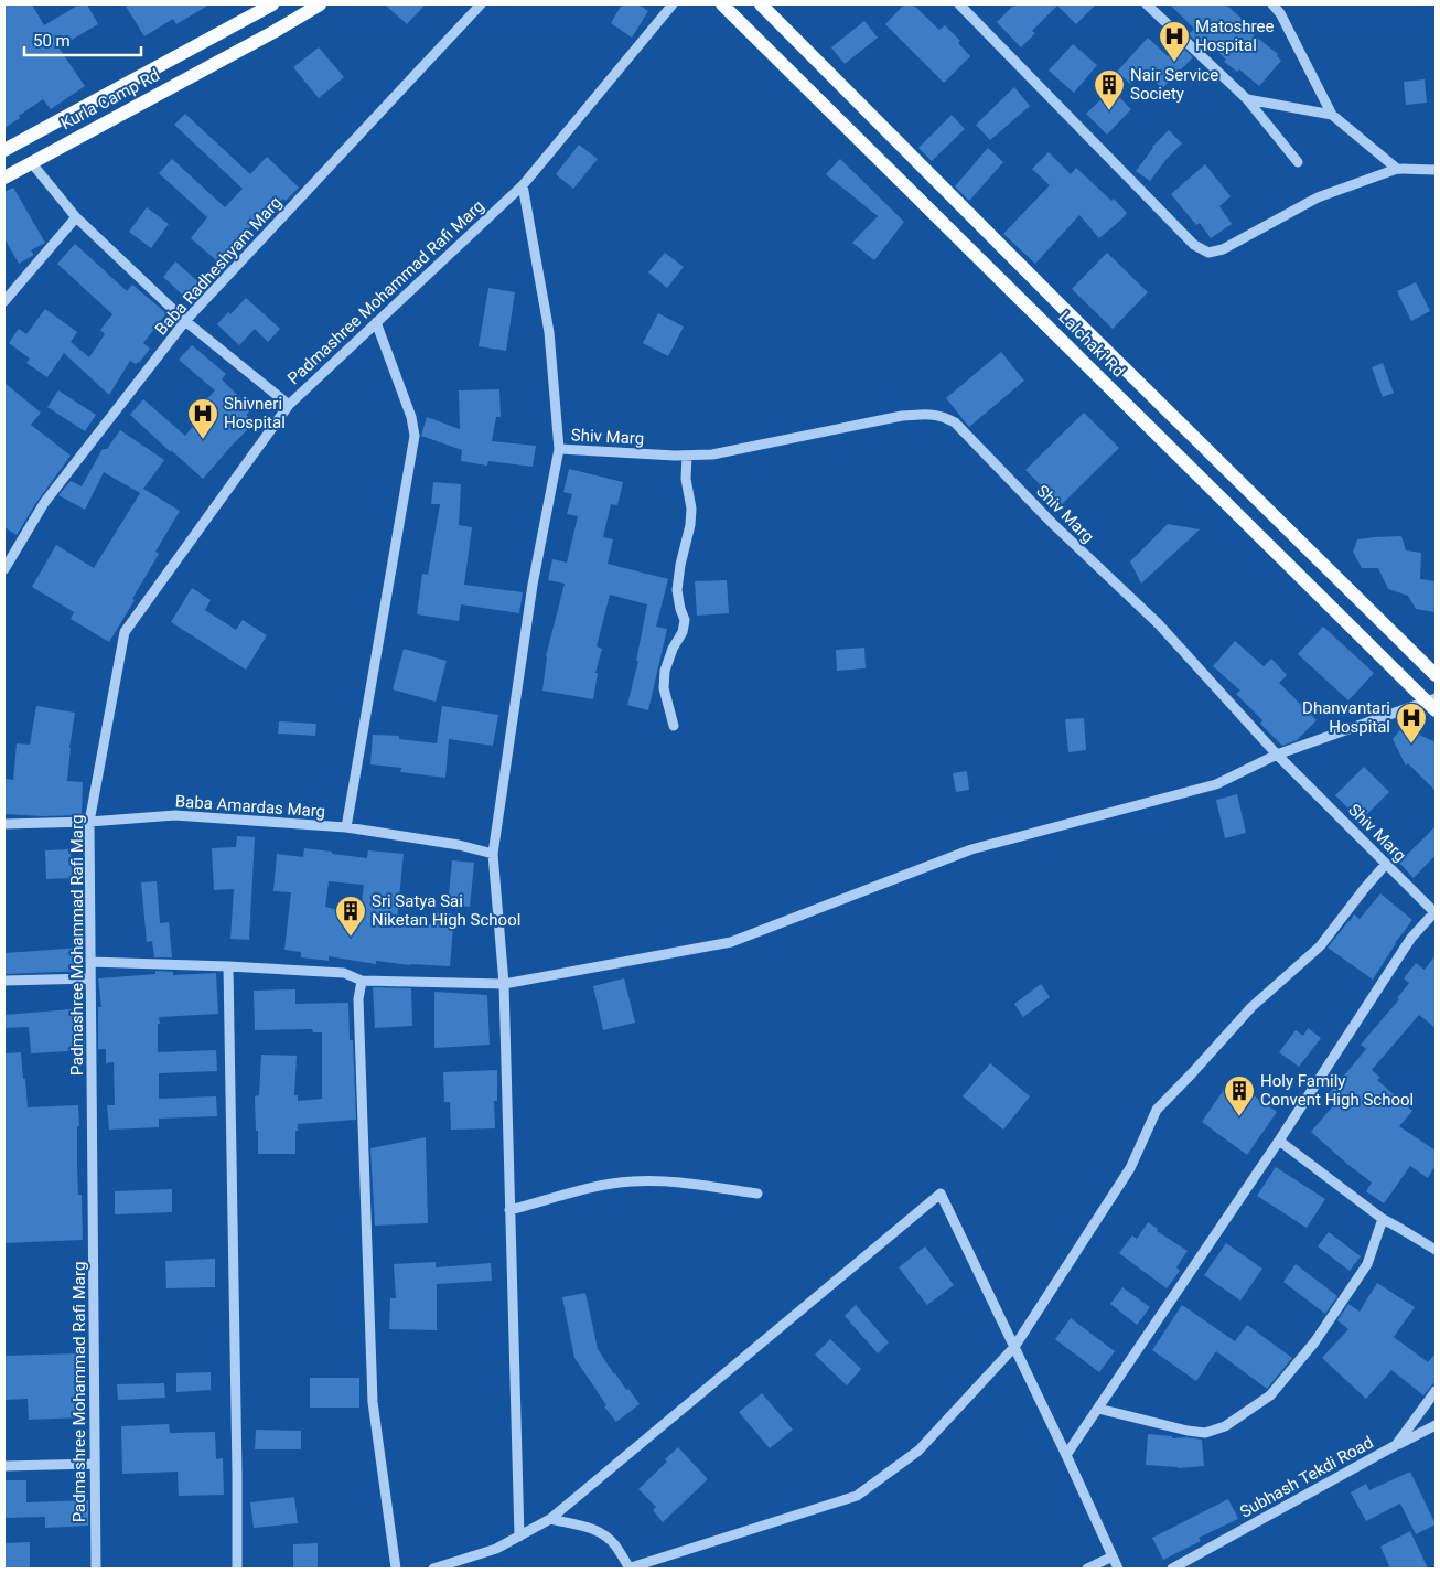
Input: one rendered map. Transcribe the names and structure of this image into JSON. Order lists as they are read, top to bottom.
{
  "streets": {
    "main road": ["Kurla Camp Rd", "Lalchaki Rd"],
    "street": [
      "Baba Radheshyam Marg",
      "Padmashree Mohammad Rafi Marg",
      "Shiv Marg",
      "Baba Amardas Marg",
      "Subhash Tekdi Road"
    ]
  },
  "crossings": [
    ["Padmashree Mohammad Rafi Marg", "Baba Amardas Marg"]
  ],
  "places": {
    "hospital": ["Matoshree Hospital", "Shivneri Hospital", "Dhanvantari Hospital"],
    "building": ["Nair Service Society", "Sri Satya Sai Niketan High School", "Holy Family Convent High School"]
  },
  "scale_bar": "50 m"
}
